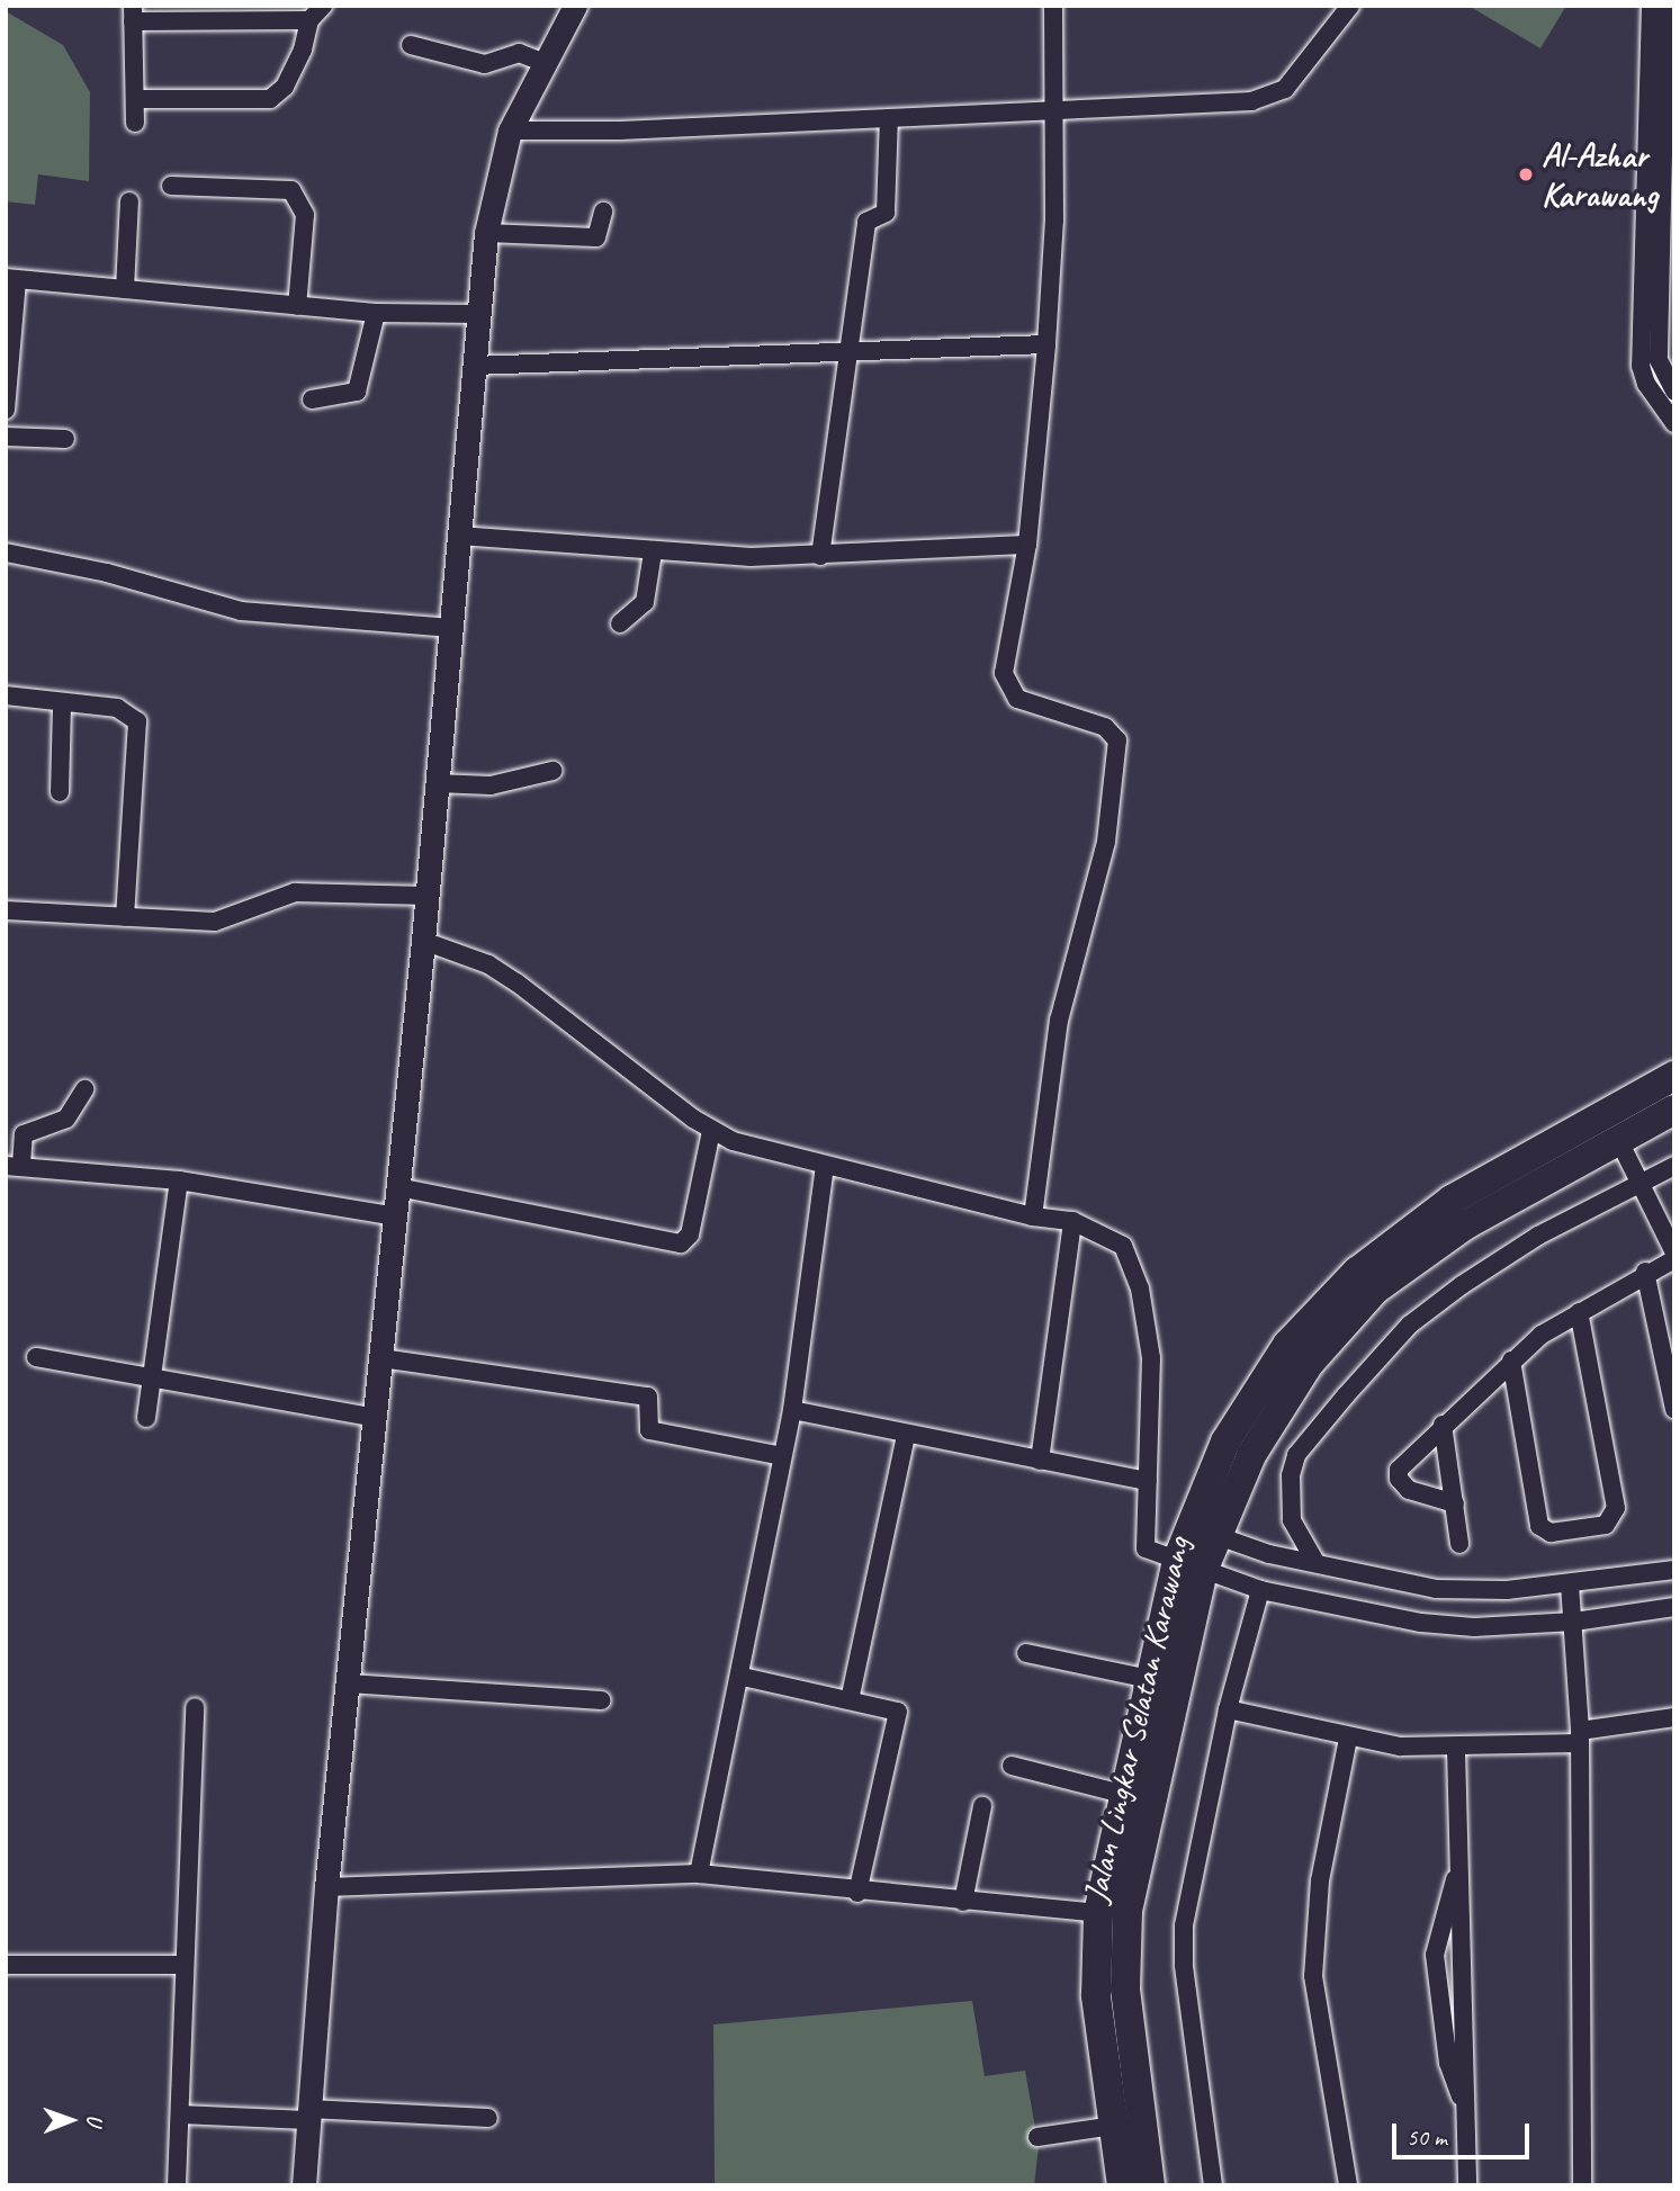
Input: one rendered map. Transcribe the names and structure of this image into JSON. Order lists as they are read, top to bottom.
{
  "streets": {
    "main road": ["Jalan Lingkar Selatan Karawang"]
  },
  "places": ["Al-Azhar Karawang"],
  "scale_bar": "50 m",
  "north": "right"
}
